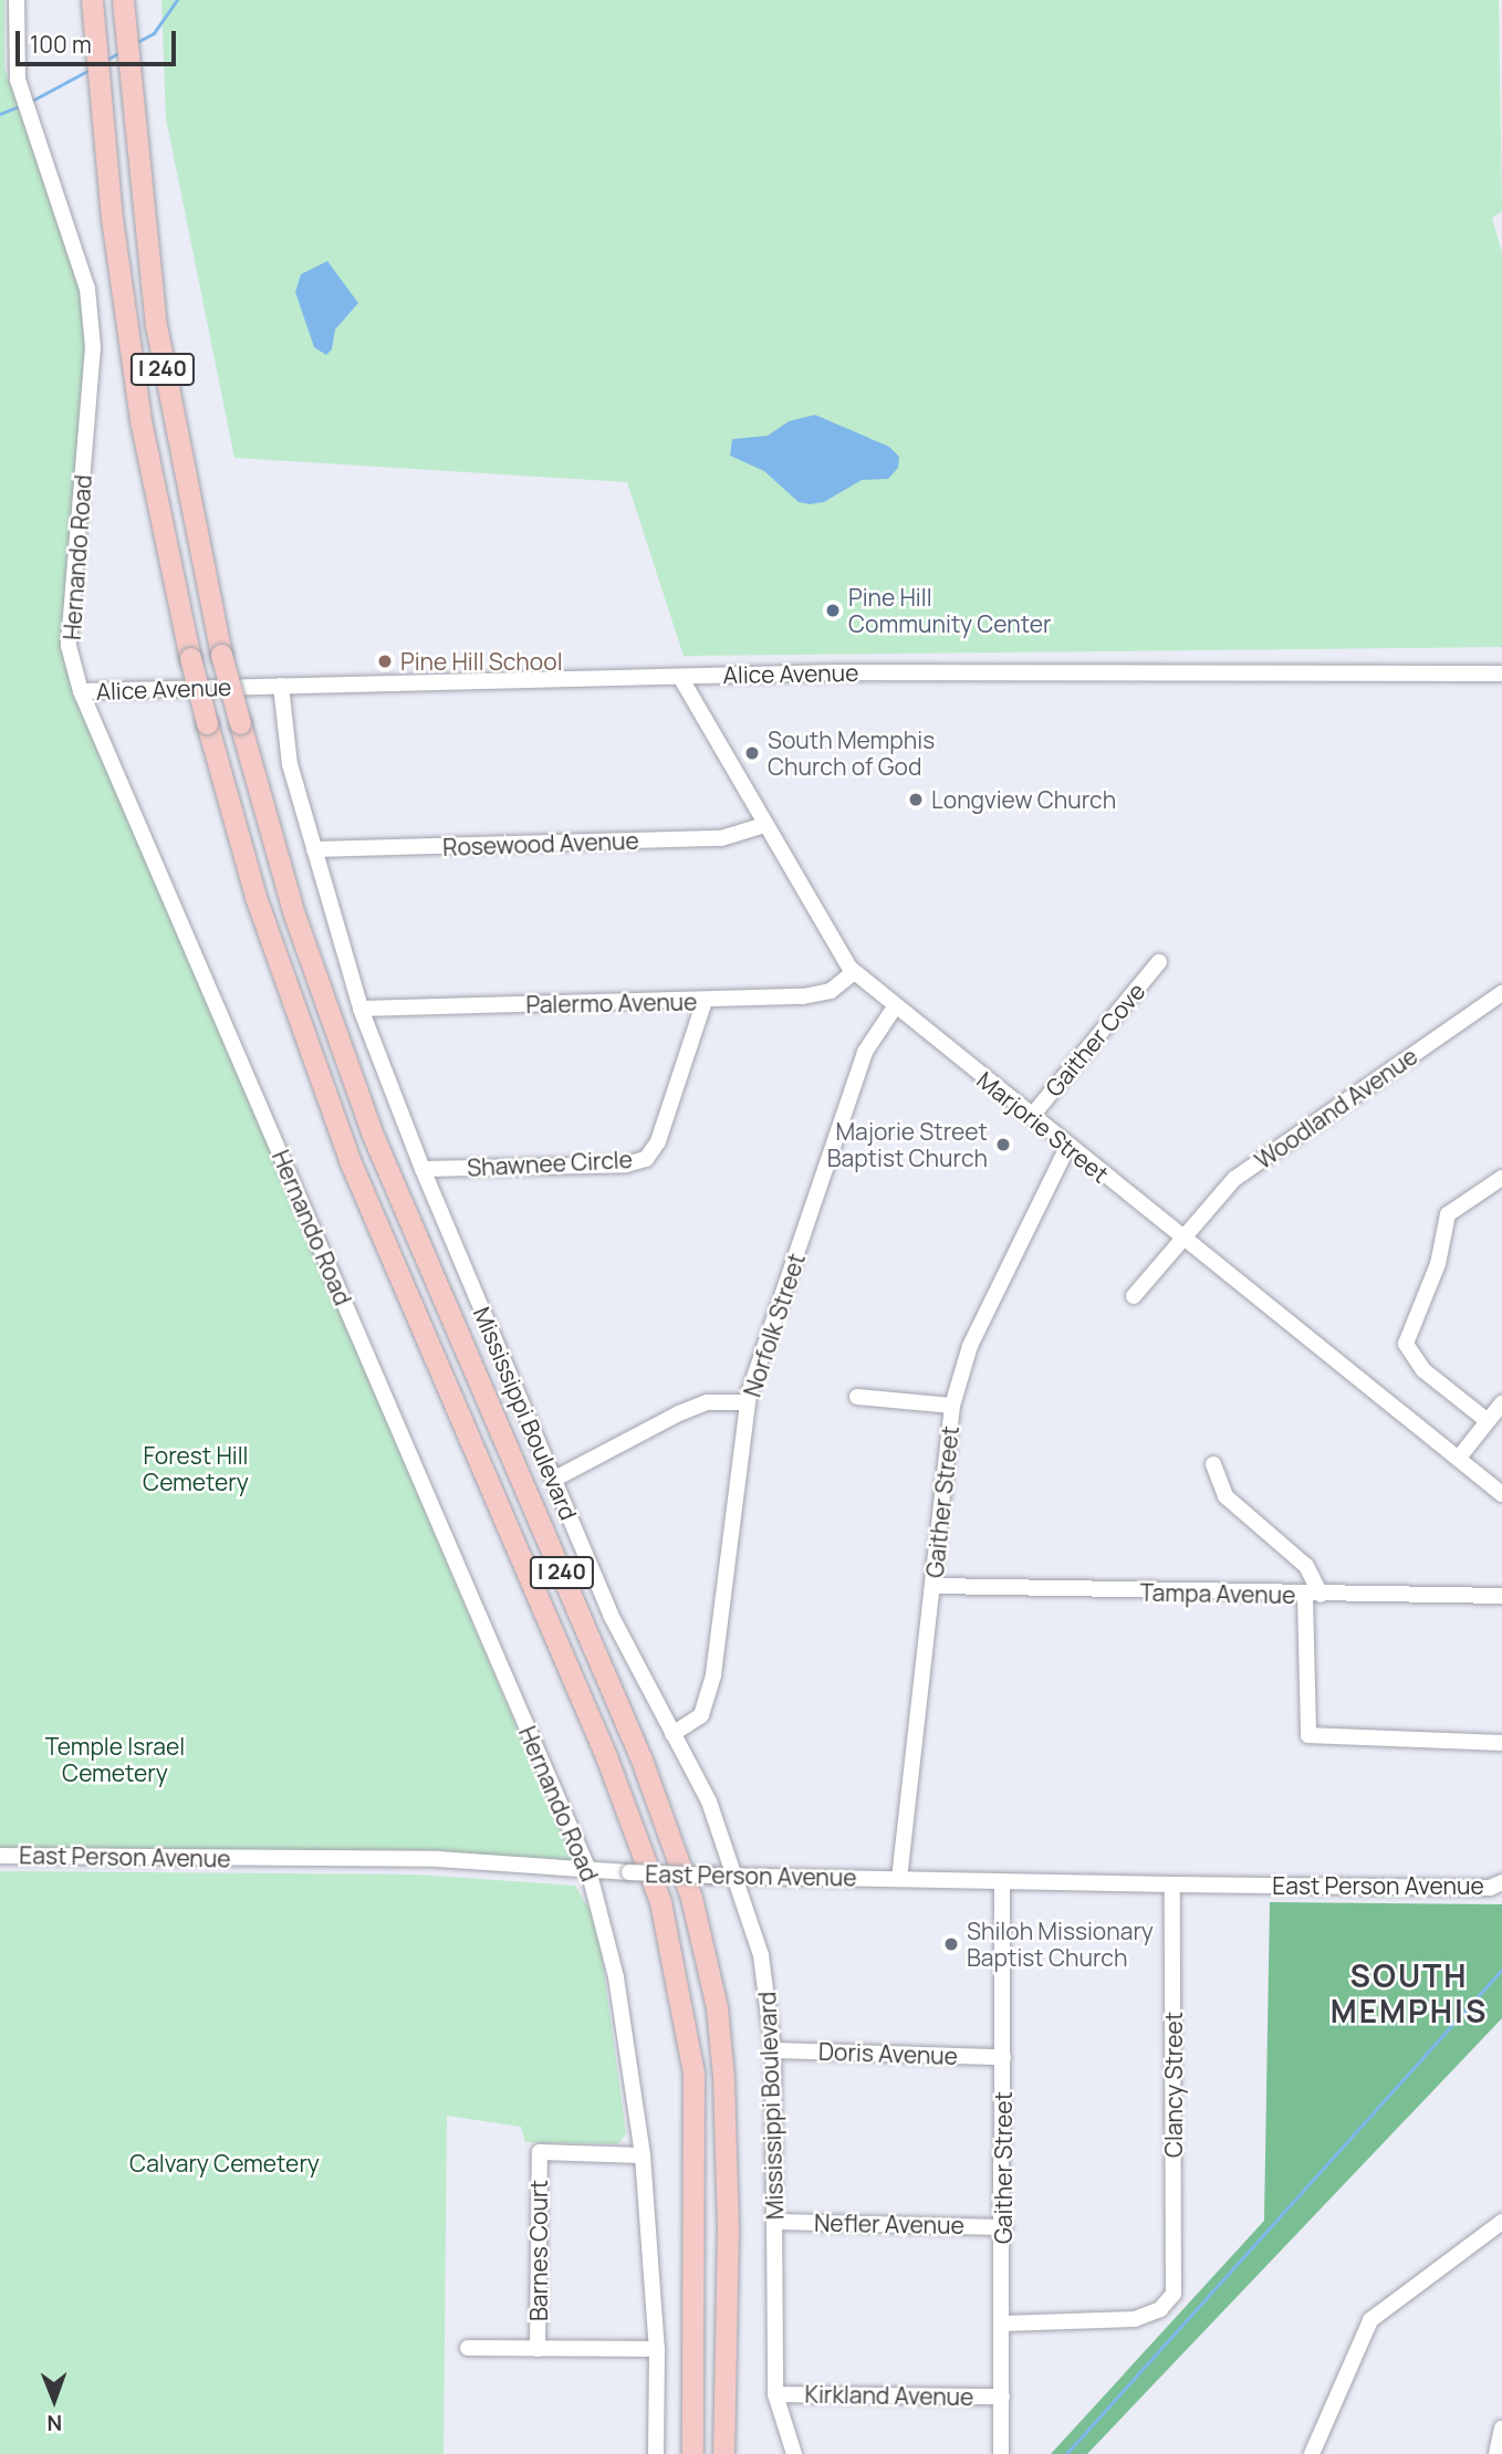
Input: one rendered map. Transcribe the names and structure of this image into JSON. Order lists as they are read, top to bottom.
{
  "streets": {
    "highway": ["I 240"],
    "street": [
      "Hernando Road",
      "Alice Avenue",
      "Rosewood Avenue",
      "Palermo Avenue",
      "Gaither Cove",
      "Woodland Avenue",
      "Marjorie Street",
      "Shawnee Circle",
      "Norfolk Street",
      "Mississippi Boulevard",
      "Gaither Street",
      "Tampa Avenue",
      "East Person Avenue",
      "Doris Avenue",
      "Clancy Street",
      "Nefler Avenue",
      "Barnes Court",
      "Kirkland Avenue"
    ]
  },
  "crossings": [
    ["Hernando Road", "Alice Avenue"],
    ["Hernando Road", "East Person Avenue"],
    ["Hernando Road", "Barnes Court"],
    ["Alice Avenue", "Marjorie Street"],
    ["Alice Avenue", "Mississippi Boulevard"],
    ["Rosewood Avenue", "Marjorie Street"],
    ["Rosewood Avenue", "Mississippi Boulevard"],
    ["Palermo Avenue", "Marjorie Street"],
    ["Palermo Avenue", "Shawnee Circle"],
    ["Palermo Avenue", "Mississippi Boulevard"],
    ["Gaither Cove", "Marjorie Street"],
    ["Woodland Avenue", "Marjorie Street"],
    ["Marjorie Street", "Norfolk Street"],
    ["Marjorie Street", "Gaither Street"],
    ["Shawnee Circle", "Mississippi Boulevard"],
    ["Norfolk Street", "Mississippi Boulevard"],
    ["Mississippi Boulevard", "East Person Avenue"],
    ["Mississippi Boulevard", "Doris Avenue"],
    ["Mississippi Boulevard", "Nefler Avenue"],
    ["Mississippi Boulevard", "Kirkland Avenue"],
    ["Gaither Street", "Tampa Avenue"],
    ["Gaither Street", "East Person Avenue"],
    ["Gaither Street", "Doris Avenue"],
    ["Gaither Street", "Clancy Street"],
    ["Gaither Street", "Nefler Avenue"],
    ["Gaither Street", "Kirkland Avenue"],
    ["East Person Avenue", "Clancy Street"]
  ],
  "districts": ["SOUTH MEMPHIS"],
  "parks": ["Forest Hill Cemetery", "Temple Israel Cemetery", "Calvary Cemetery"],
  "places": [
    "Pine Hill Community Center",
    "Pine Hill School",
    "South Memphis Church of God",
    "Longview Church",
    "Majorie Street Baptist Church",
    "Shiloh Missionary Baptist Church"
  ],
  "scale_bar": "100 m",
  "north": "bottom"
}
